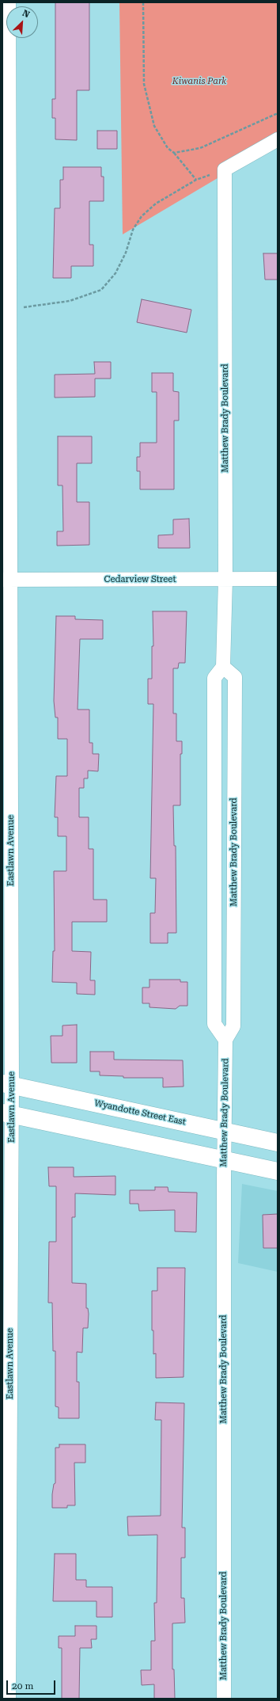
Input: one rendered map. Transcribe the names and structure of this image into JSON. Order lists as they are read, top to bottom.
{
  "streets": {
    "main road": ["Wyandotte Street East"],
    "street": ["Matthew Brady Boulevard", "Cedarview Street", "Eastlawn Avenue"]
  },
  "crossings": [
    ["Matthew Brady Boulevard", "Cedarview Street"],
    ["Matthew Brady Boulevard", "Wyandotte Street East"],
    ["Cedarview Street", "Eastlawn Avenue"],
    ["Eastlawn Avenue", "Wyandotte Street East"]
  ],
  "parks": ["Kiwanis Park"],
  "scale_bar": "20 m",
  "north": "top right"
}
